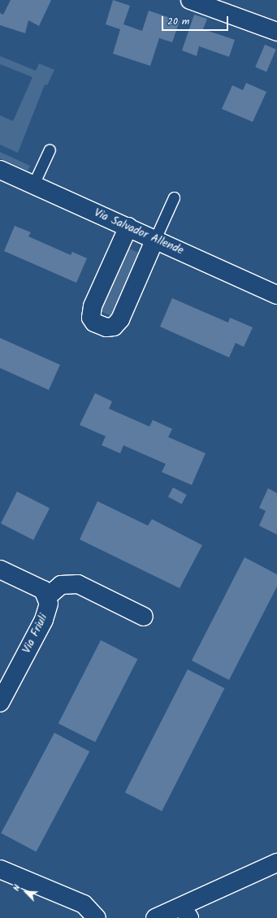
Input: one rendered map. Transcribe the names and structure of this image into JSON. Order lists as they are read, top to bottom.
{
  "streets": {
    "street": ["Via Salvador Allende", "Via Friuli"]
  },
  "scale_bar": "20 m",
  "north": "top left"
}
